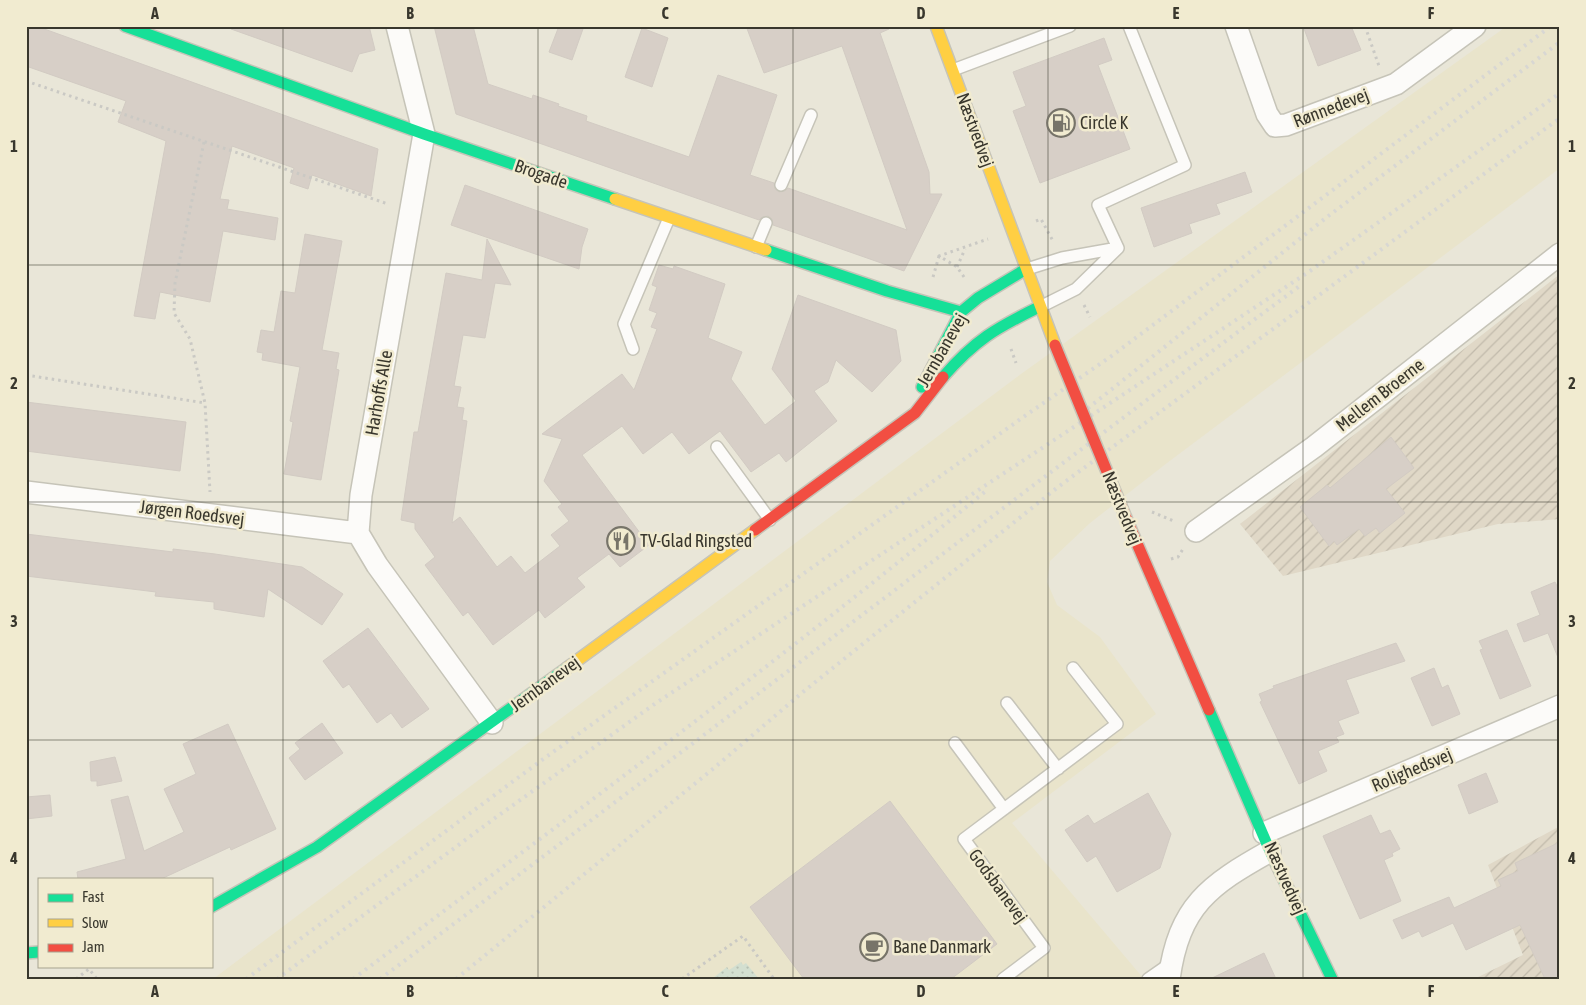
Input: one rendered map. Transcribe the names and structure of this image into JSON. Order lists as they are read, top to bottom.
{
  "streets": {
    "main road": ["Næstvedvej", "Brogade", "Jernbanevej"],
    "street": [
      "Rønnedevej",
      "Harhoffs Alle",
      "Mellem Broerne",
      "Jørgen Roedsvej",
      "Rolighedsvej"
    ],
    "lane": ["Godsbanevej"]
  },
  "crossings": [
    ["Næstvedvej", "Jernbanevej"],
    ["Næstvedvej", "Rolighedsvej"],
    ["Brogade", "Jernbanevej"],
    ["Brogade", "Harhoffs Alle"],
    ["Harhoffs Alle", "Jørgen Roedsvej"]
  ],
  "places": {
    "fuel station": ["Circle K"],
    "restaurant": ["TV-Glad Ringsted"],
    "cafe": ["Bane Danmark"]
  },
  "legend": ["Fast", "Slow", "Jam"],
  "grid": {
    "columns": [
      "A",
      "B",
      "C",
      "D",
      "E",
      "F"
    ],
    "rows": [
      "1",
      "2",
      "3",
      "4"
    ]
  }
}
